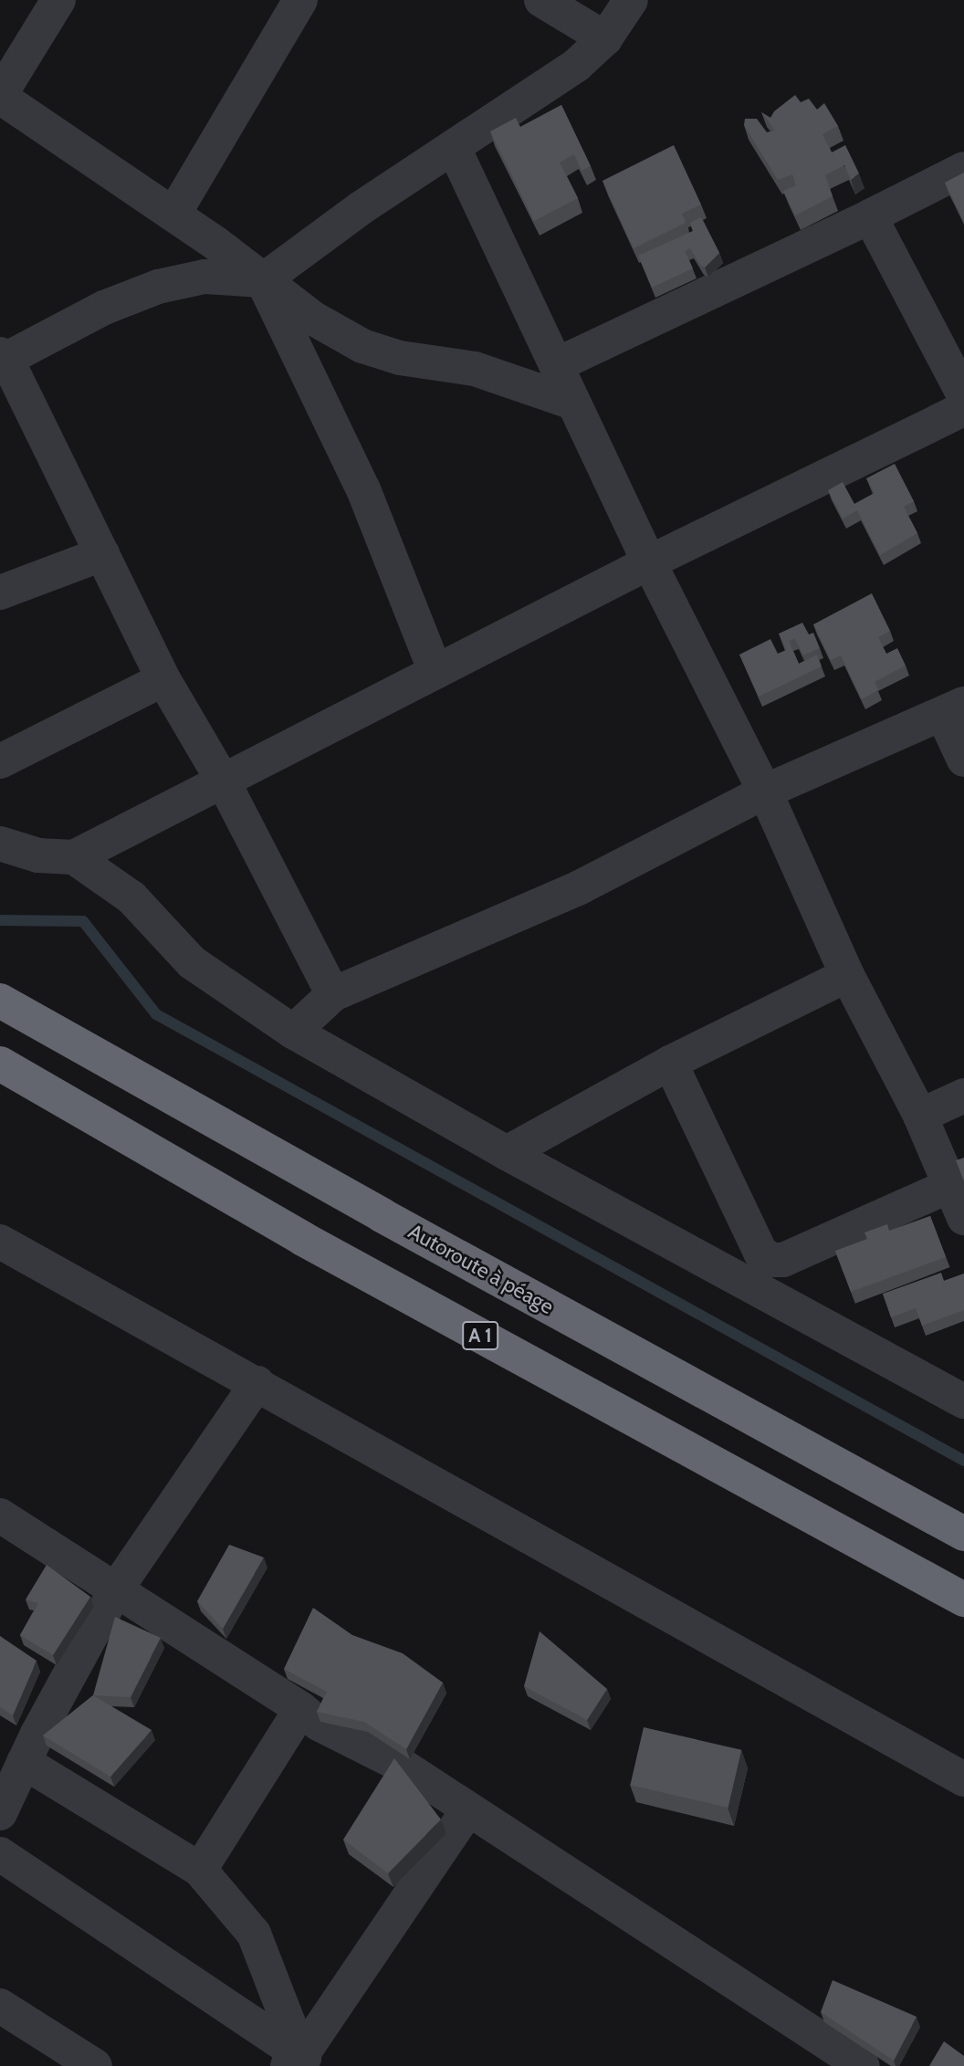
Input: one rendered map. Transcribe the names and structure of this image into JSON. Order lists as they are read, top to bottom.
{
  "streets": {
    "highway": ["Autoroute à péage", "A 1"]
  }
}
